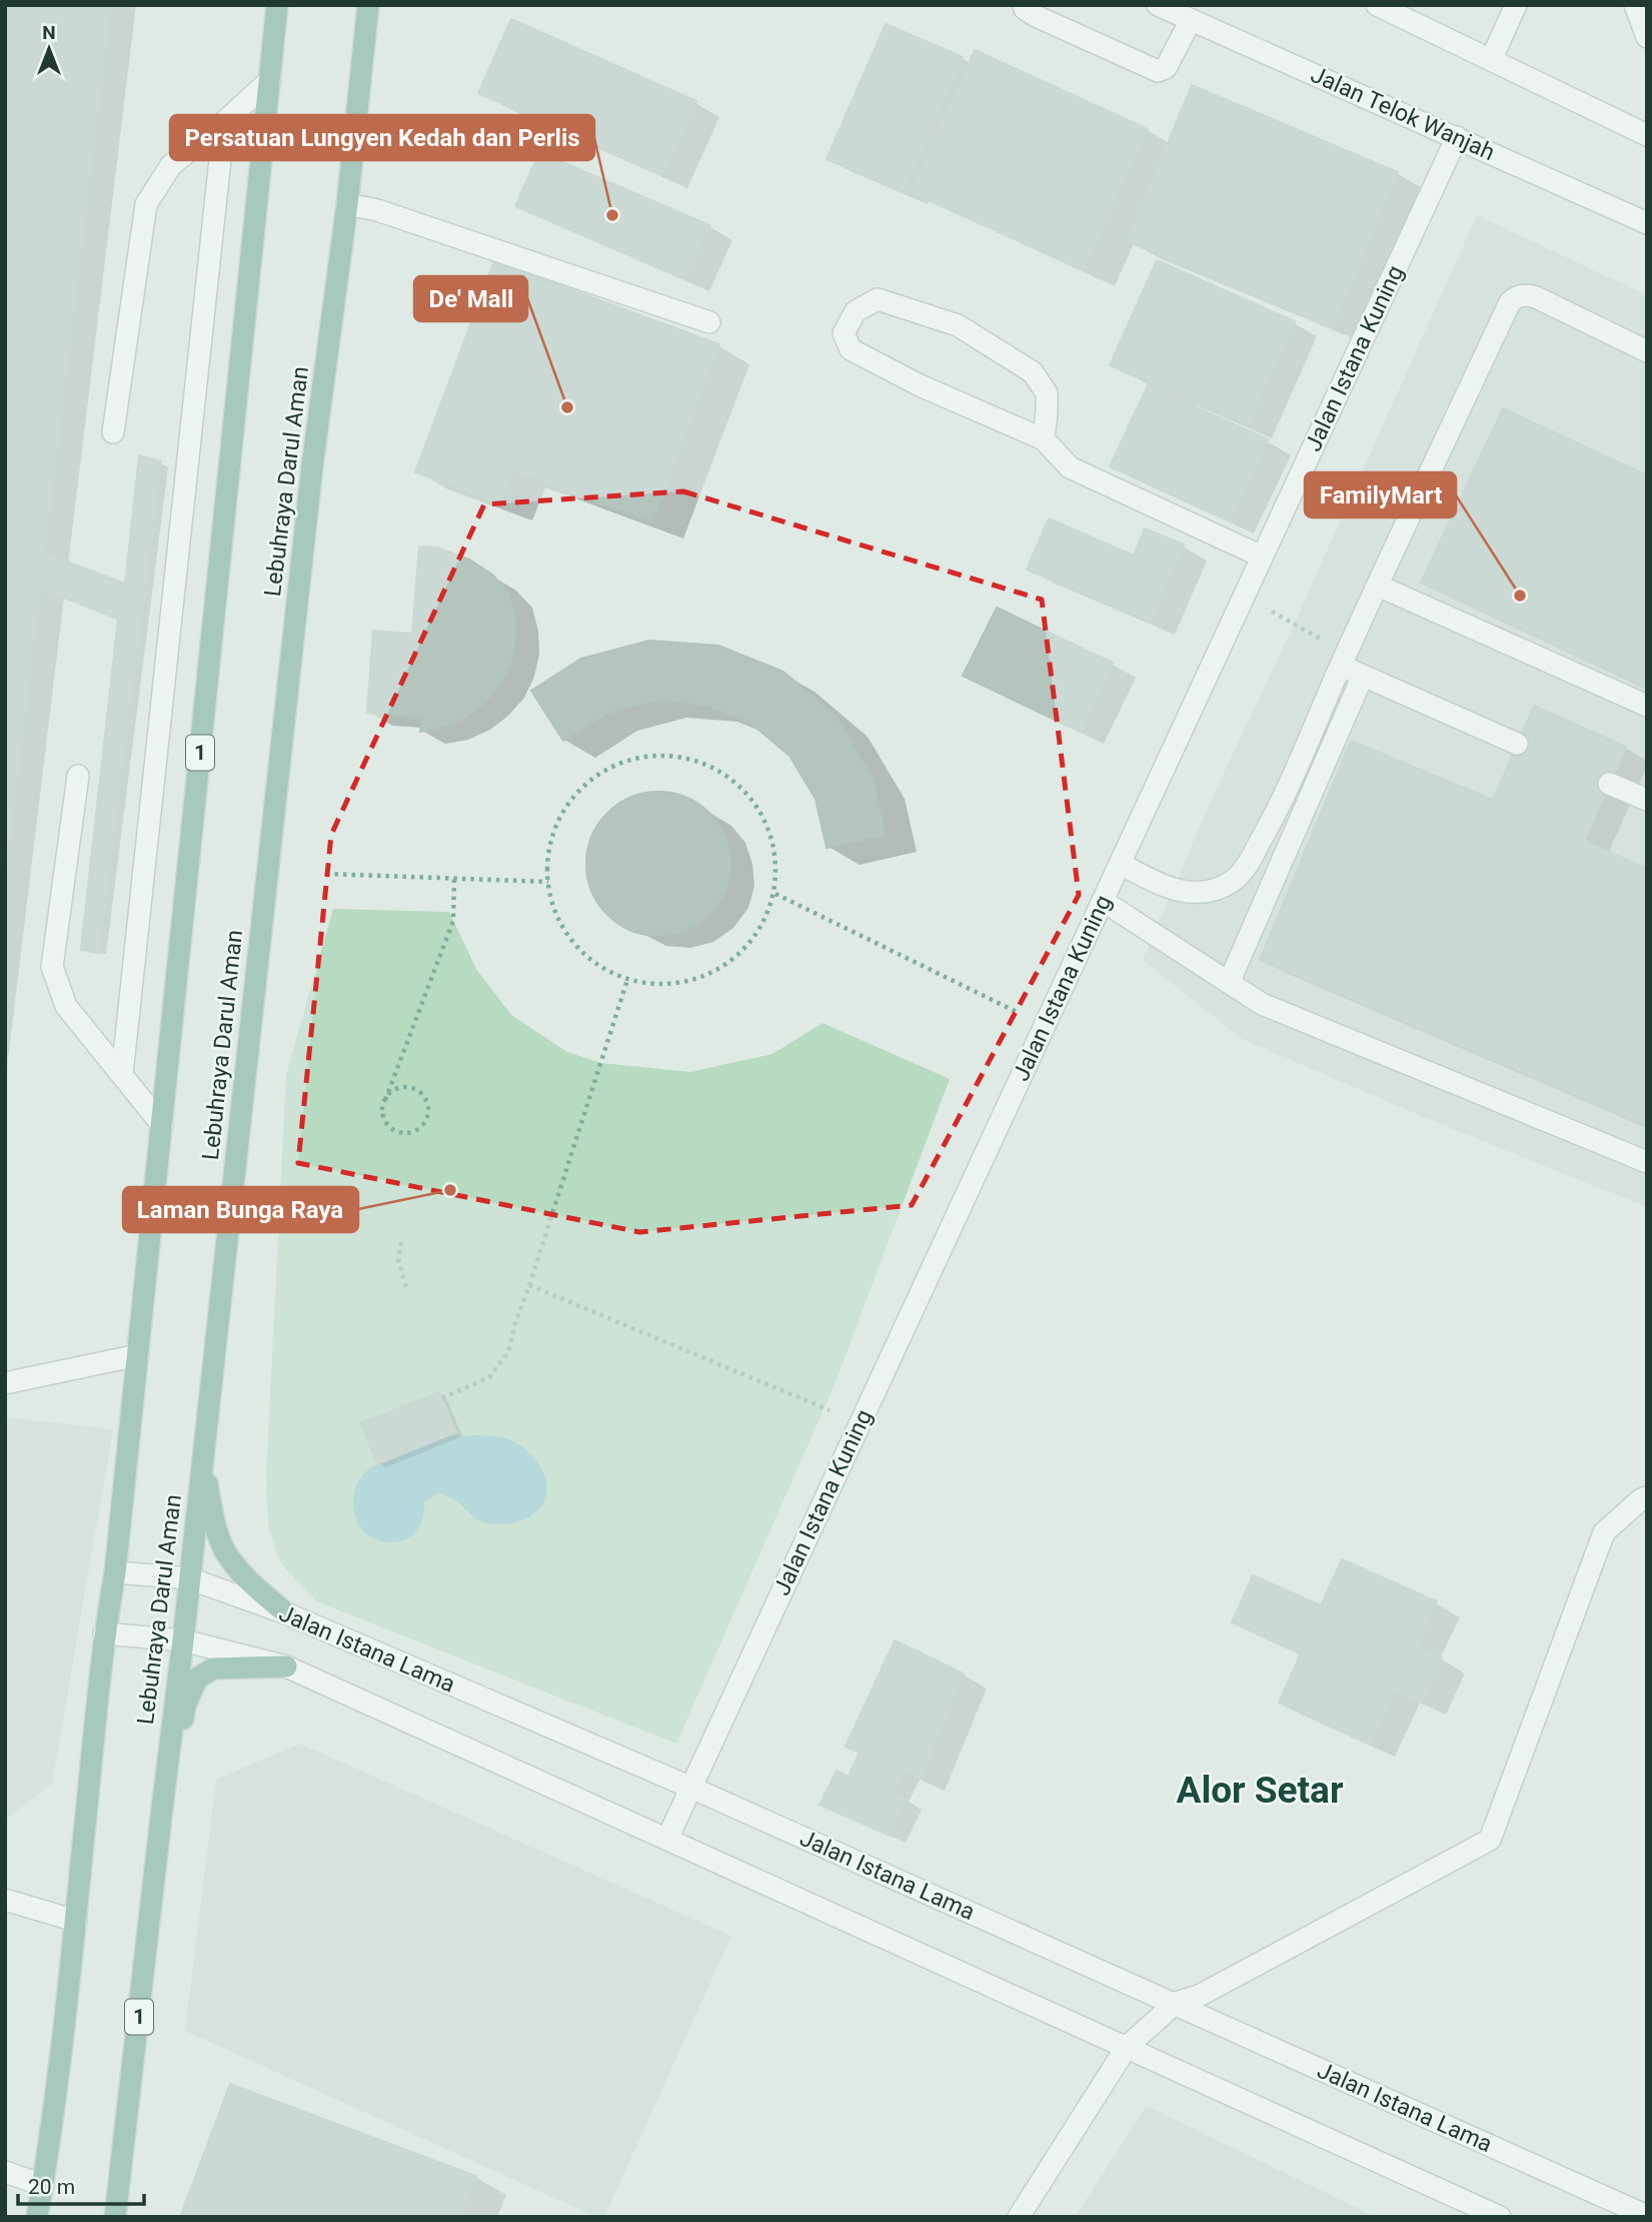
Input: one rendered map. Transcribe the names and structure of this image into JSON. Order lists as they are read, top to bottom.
{
  "streets": {
    "main road": ["Lebuhraya Darul Aman", "1"],
    "street": ["Jalan Telok Wanjah", "Jalan Istana Kuning", "Jalan Istana Lama"]
  },
  "crossings": [
    ["Jalan Telok Wanjah", "Jalan Istana Kuning"],
    ["Jalan Istana Kuning", "Jalan Istana Lama"],
    ["Lebuhraya Darul Aman", "Jalan Istana Lama"]
  ],
  "districts": ["Alor Setar"],
  "places": [
    "Persatuan Lungyen Kedah dan Perlis",
    "De' Mall",
    "FamilyMart",
    "Laman Bunga Raya"
  ],
  "scale_bar": "20 m",
  "north": "top"
}
